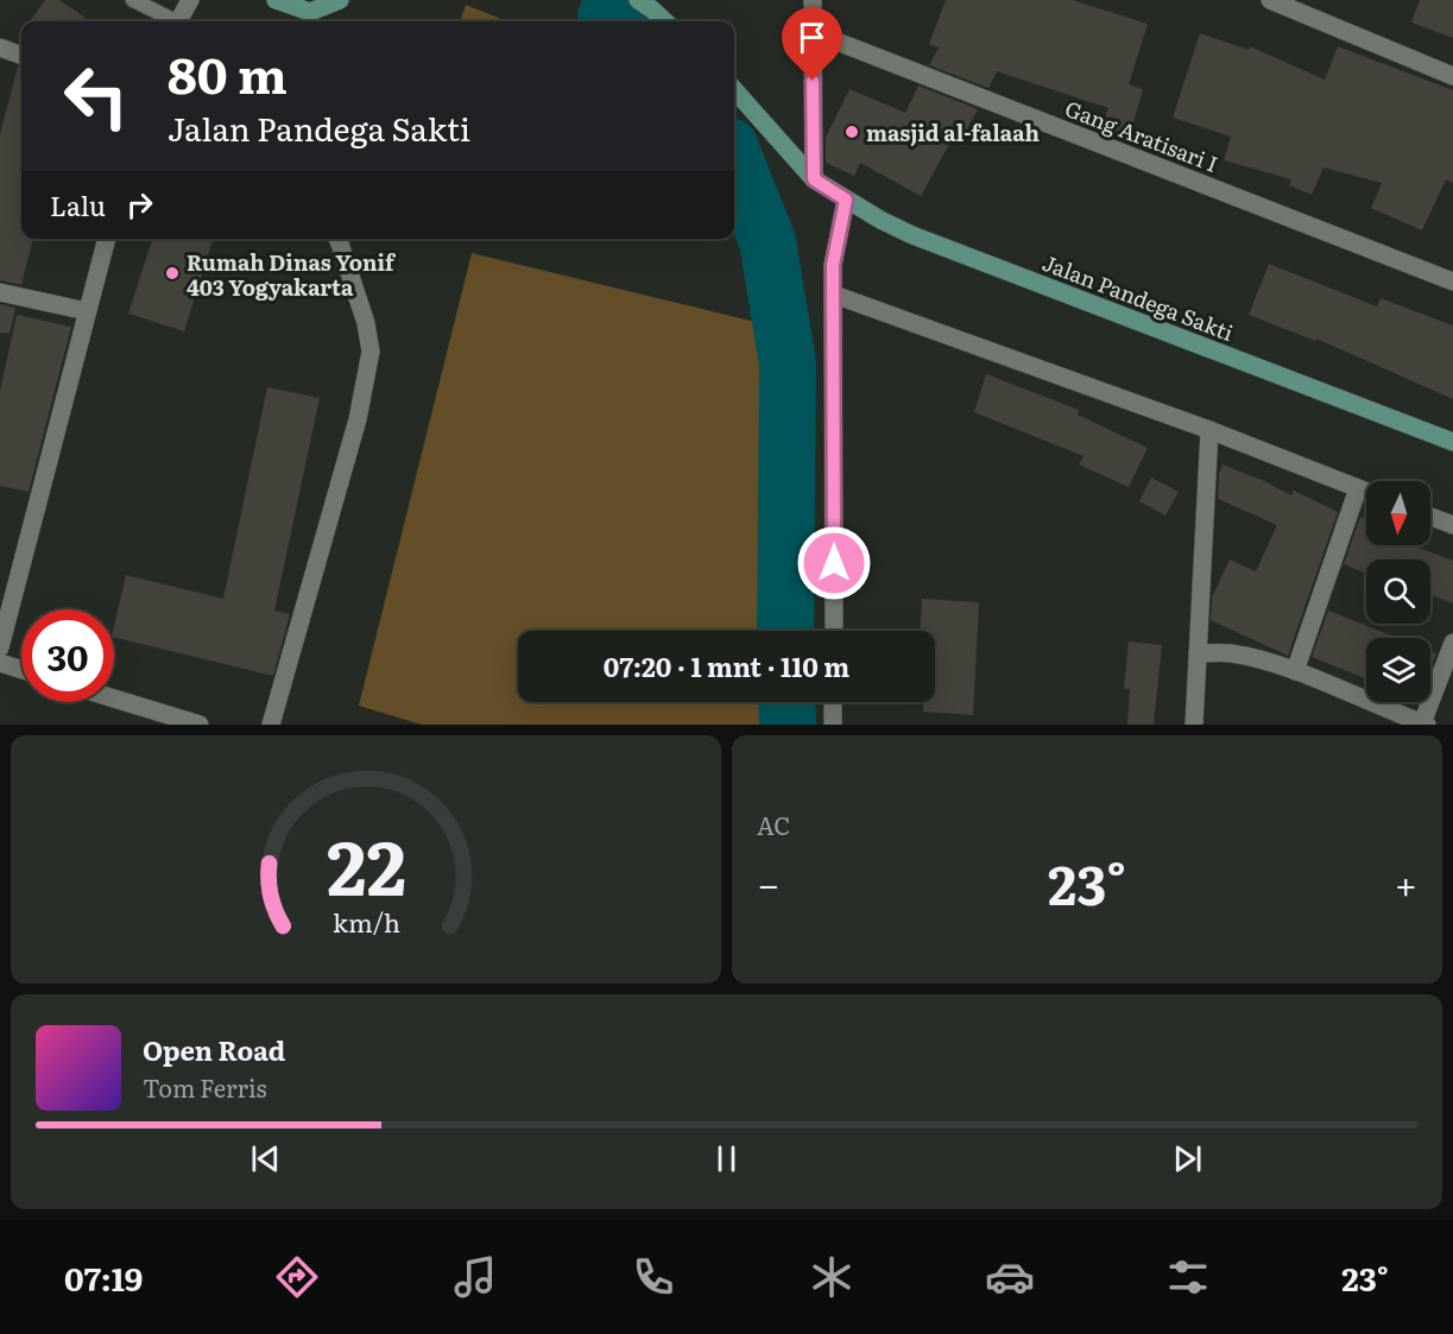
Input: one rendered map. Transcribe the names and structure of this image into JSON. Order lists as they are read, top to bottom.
{
  "streets": {
    "main road": ["Jalan Pandega Sakti"],
    "street": ["Gang Aratisari I"]
  },
  "places": ["masjid al-falaah", "Rumah Dinas Yonif 403 Yogyakarta"],
  "north": "bottom",
  "page": {
    "turn": ["80 m", "Jalan Pandega Sakti"],
    "then": "Lalu",
    "limit": "30",
    "trip": "07:20 · 1 mnt · 110 m",
    "tile": "AC",
    "heat": ["−", "23°", "+"],
    "song": ["Open Road", "Tom Ferris"],
    "tabs": ["07:19", "23°"],
    "gauge": ["22", "km/h"]
  }
}
